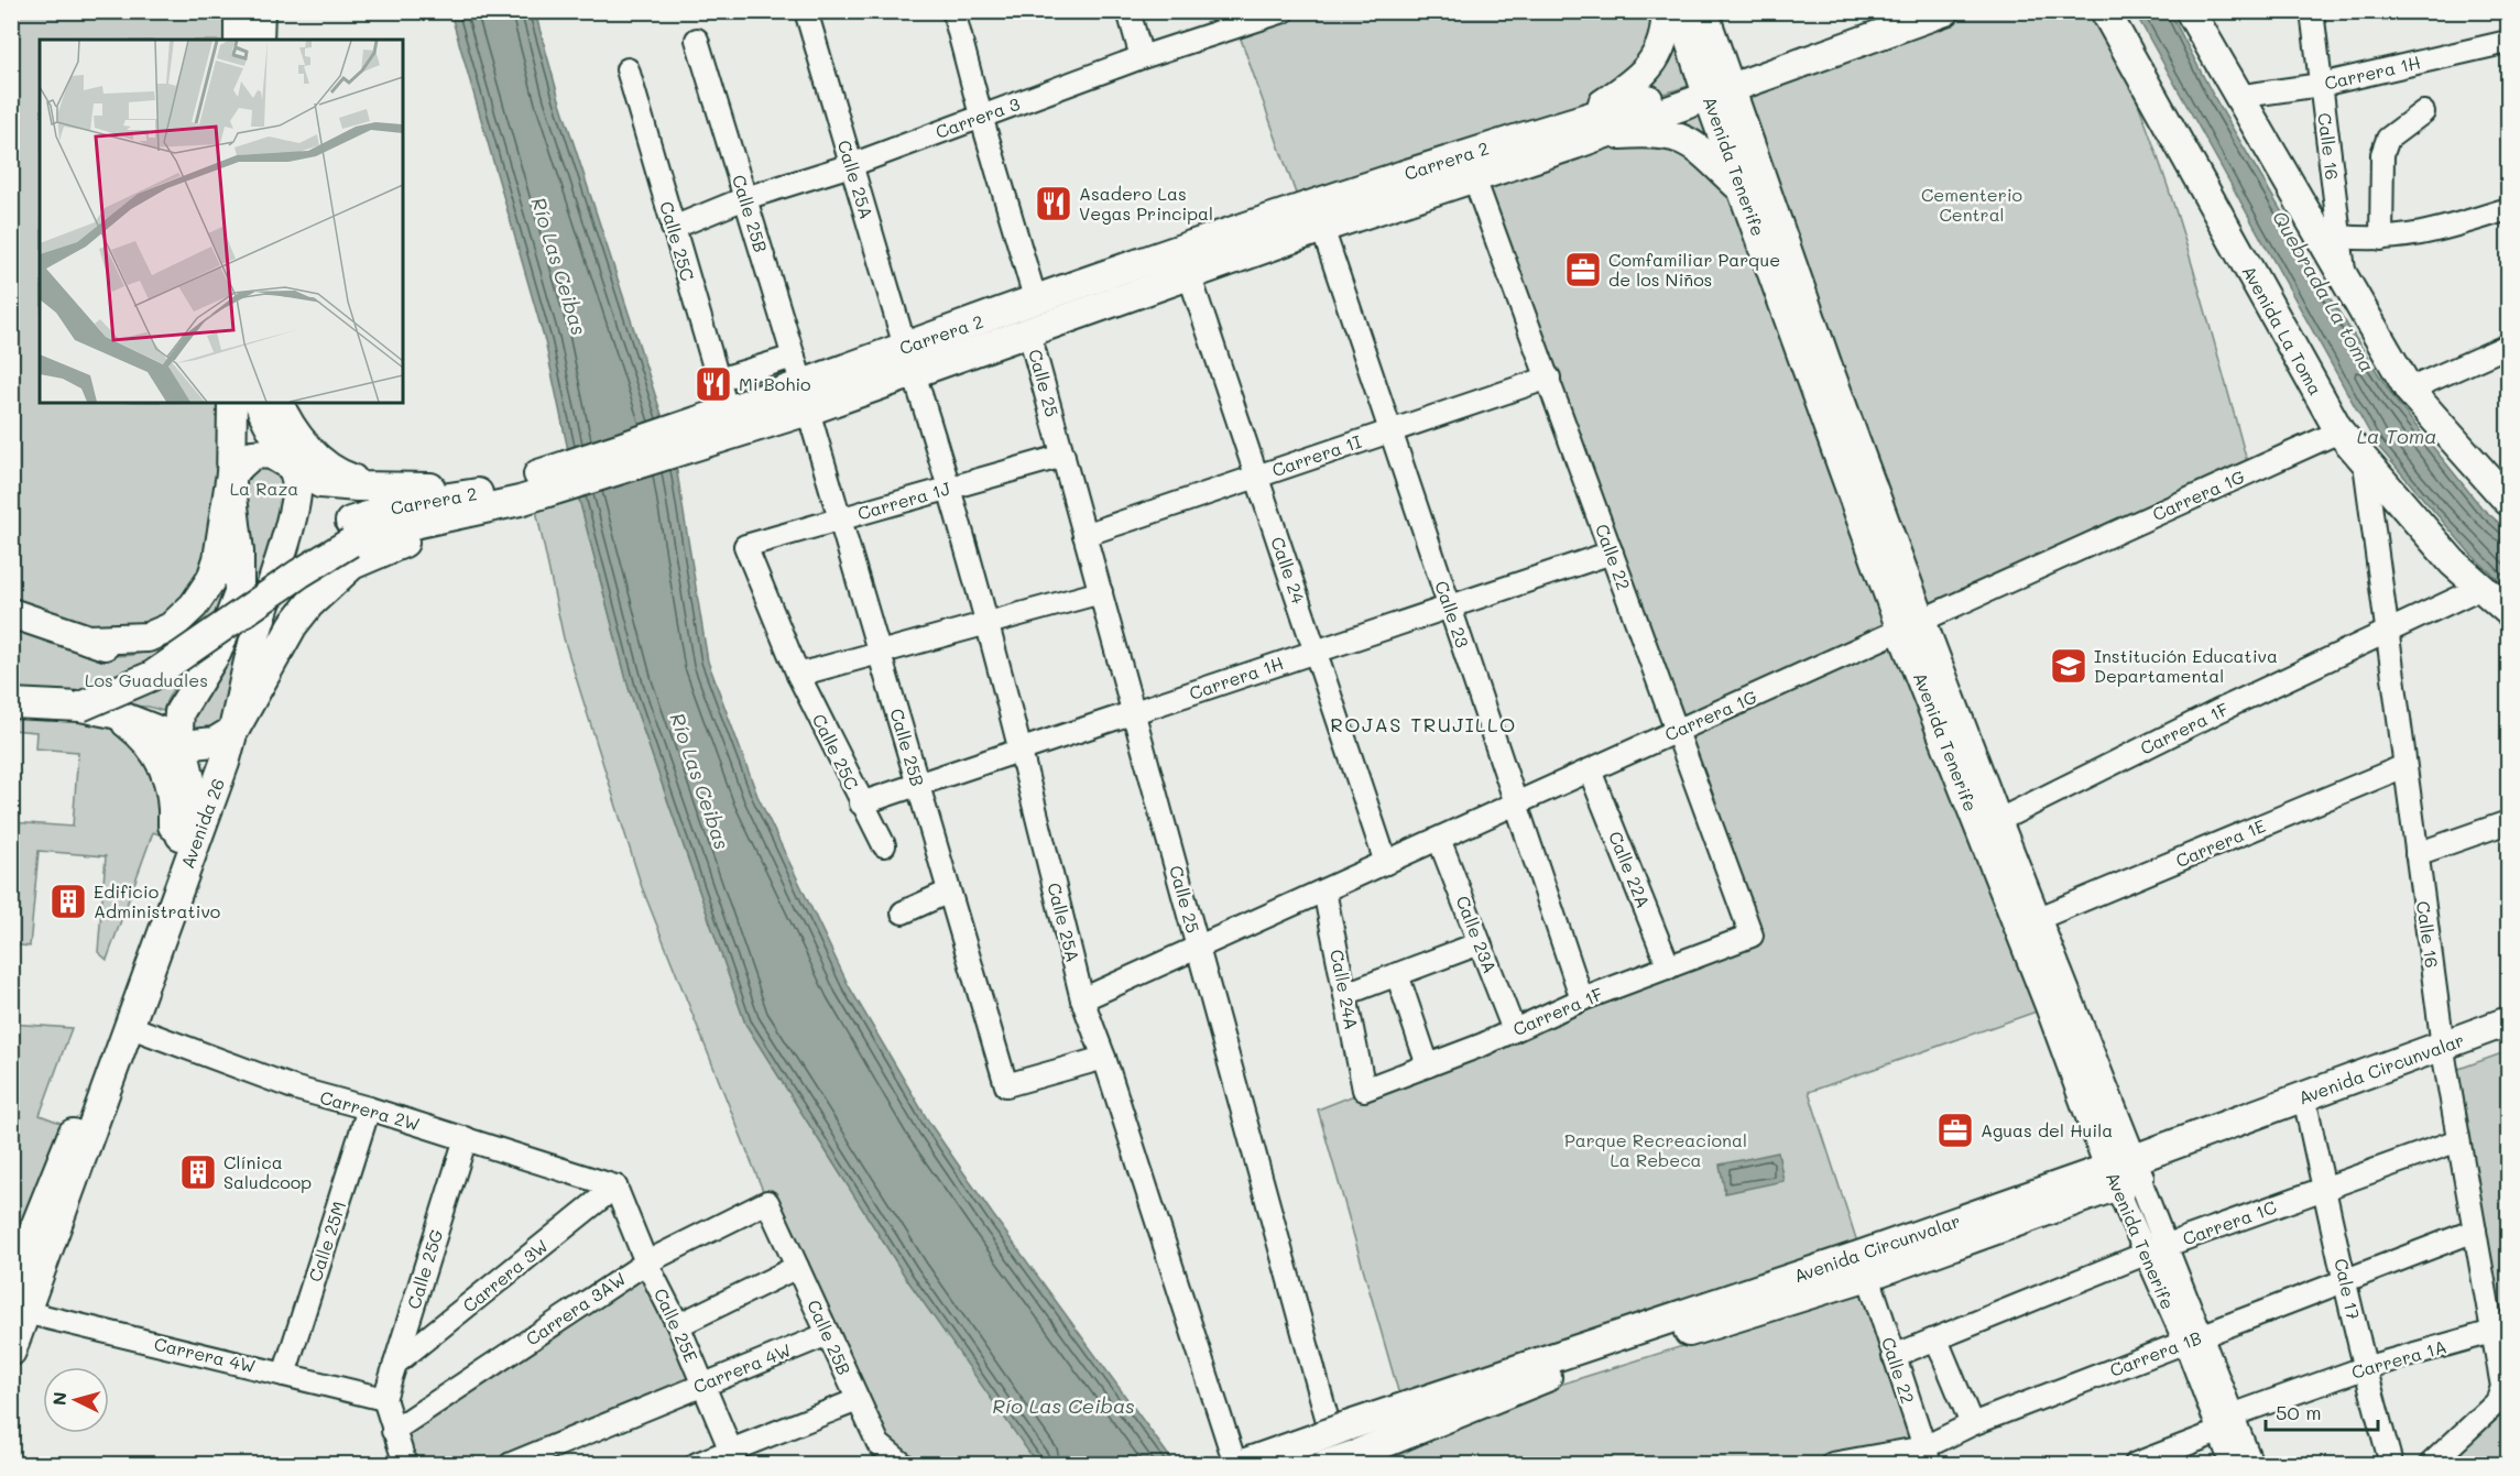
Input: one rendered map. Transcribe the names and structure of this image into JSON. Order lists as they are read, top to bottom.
{
  "streets": {
    "main road": [
      "Carrera 2",
      "Avenida Tenerife",
      "Avenida La Toma",
      "Avenida 26",
      "Avenida Circunvalar"
    ],
    "street": [
      "Carrera 1H",
      "Carrera 3",
      "Calle 16",
      "Calle 25A",
      "Calle 25B",
      "Calle 25C",
      "Calle 25",
      "Carrera 1I",
      "Carrera 1G",
      "Carrera 1J",
      "Calle 22",
      "Calle 24",
      "Calle 23",
      "Carrera 1F",
      "Carrera 1E",
      "Calle 22A",
      "Calle 23A",
      "Calle 24A",
      "Carrera 2W",
      "Carrera 1C",
      "Calle 25M",
      "Calle 25G",
      "Carrera 3W",
      "Cale 17",
      "Carrera 3AW",
      "Calle 25E",
      "Carrera 1B",
      "Carrera 4W",
      "Carrera 1A"
    ]
  },
  "crossings": [
    ["Carrera 1H", "Calle 16"],
    ["Carrera 1H", "Calle 25A"],
    ["Carrera 1H", "Calle 25B"],
    ["Carrera 1H", "Calle 25C"],
    ["Carrera 1H", "Calle 25"],
    ["Carrera 1H", "Calle 22"],
    ["Carrera 1H", "Calle 24"],
    ["Carrera 1H", "Calle 23"],
    ["Carrera 3", "Calle 25A"],
    ["Carrera 3", "Calle 25B"],
    ["Carrera 3", "Calle 25C"],
    ["Calle 16", "Avenida La Toma"],
    ["Calle 16", "Carrera 1F"],
    ["Calle 16", "Carrera 1E"],
    ["Calle 16", "Avenida Circunvalar"],
    ["Calle 16", "Carrera 1C"],
    ["Calle 16", "Carrera 1B"],
    ["Calle 16", "Carrera 1A"],
    ["Carrera 2", "Avenida Tenerife"],
    ["Carrera 2", "Calle 25A"],
    ["Carrera 2", "Calle 25B"],
    ["Carrera 2", "Calle 25C"],
    ["Carrera 2", "Calle 25"],
    ["Carrera 2", "Calle 22"],
    ["Carrera 2", "Calle 24"],
    ["Carrera 2", "Calle 23"],
    ["Avenida Tenerife", "Carrera 1G"],
    ["Avenida Tenerife", "Carrera 1F"],
    ["Avenida Tenerife", "Carrera 1E"],
    ["Avenida Tenerife", "Avenida Circunvalar"],
    ["Avenida Tenerife", "Carrera 1C"],
    ["Avenida Tenerife", "Carrera 1B"],
    ["Avenida Tenerife", "Carrera 1A"],
    ["Calle 25A", "Calle 25B"],
    ["Calle 25A", "Carrera 1G"],
    ["Calle 25A", "Carrera 1J"],
    ["Calle 25B", "Carrera 1J"],
    ["Calle 25B", "Carrera 3AW"],
    ["Calle 25B", "Carrera 4W"],
    ["Calle 25C", "Carrera 1J"],
    ["Avenida La Toma", "Carrera 1G"],
    ["Avenida La Toma", "Carrera 1F"],
    ["Calle 25", "Carrera 1I"],
    ["Calle 25", "Carrera 1G"],
    ["Calle 25", "Carrera 1J"],
    ["Calle 25", "Avenida Circunvalar"],
    ["Carrera 1I", "Calle 22"],
    ["Carrera 1I", "Calle 24"],
    ["Carrera 1I", "Calle 23"],
    ["Carrera 1G", "Calle 22"],
    ["Carrera 1G", "Calle 24"],
    ["Carrera 1G", "Calle 23"],
    ["Carrera 1G", "Calle 22A"],
    ["Carrera 1G", "Calle 23A"],
    ["Carrera 1G", "Calle 24A"],
    ["Calle 22", "Carrera 1F"],
    ["Calle 22", "Avenida Circunvalar"],
    ["Calle 22", "Carrera 1C"],
    ["Calle 22", "Carrera 1B"],
    ["Calle 23", "Carrera 1F"],
    ["Carrera 1F", "Calle 22A"],
    ["Carrera 1F", "Calle 23A"],
    ["Carrera 1F", "Calle 24A"],
    ["Avenida 26", "Carrera 2W"],
    ["Avenida 26", "Carrera 4W"],
    ["Avenida Circunvalar", "Cale 17"],
    ["Carrera 2W", "Calle 25M"],
    ["Carrera 2W", "Calle 25G"],
    ["Carrera 2W", "Carrera 3W"],
    ["Carrera 2W", "Calle 25E"],
    ["Carrera 1C", "Cale 17"],
    ["Calle 25M", "Carrera 4W"],
    ["Calle 25G", "Carrera 3W"],
    ["Calle 25G", "Carrera 4W"],
    ["Carrera 3W", "Calle 25E"],
    ["Cale 17", "Carrera 1B"],
    ["Cale 17", "Carrera 1A"],
    ["Carrera 3AW", "Calle 25E"],
    ["Calle 25E", "Carrera 4W"]
  ],
  "districts": ["ROJAS TRUJILLO"],
  "water": ["Río Las Ceibas", "Quebrada La toma", "La Toma"],
  "parks": [
    "Cementerio Central",
    "La Raza",
    "Los Guaduales",
    "Parque Recreacional La Rebeca"
  ],
  "places": {
    "restaurant": ["Asadero Las Vegas Principal", "Mi Bohio"],
    "office": ["Comfamiliar Parque de los Niños", "Aguas del Huila"],
    "school or university": ["Institución Educativa Departamental"],
    "building": ["Edificio Administrativo", "Clínica Saludcoop"]
  },
  "scale_bar": "50 m",
  "north": "left"
}
